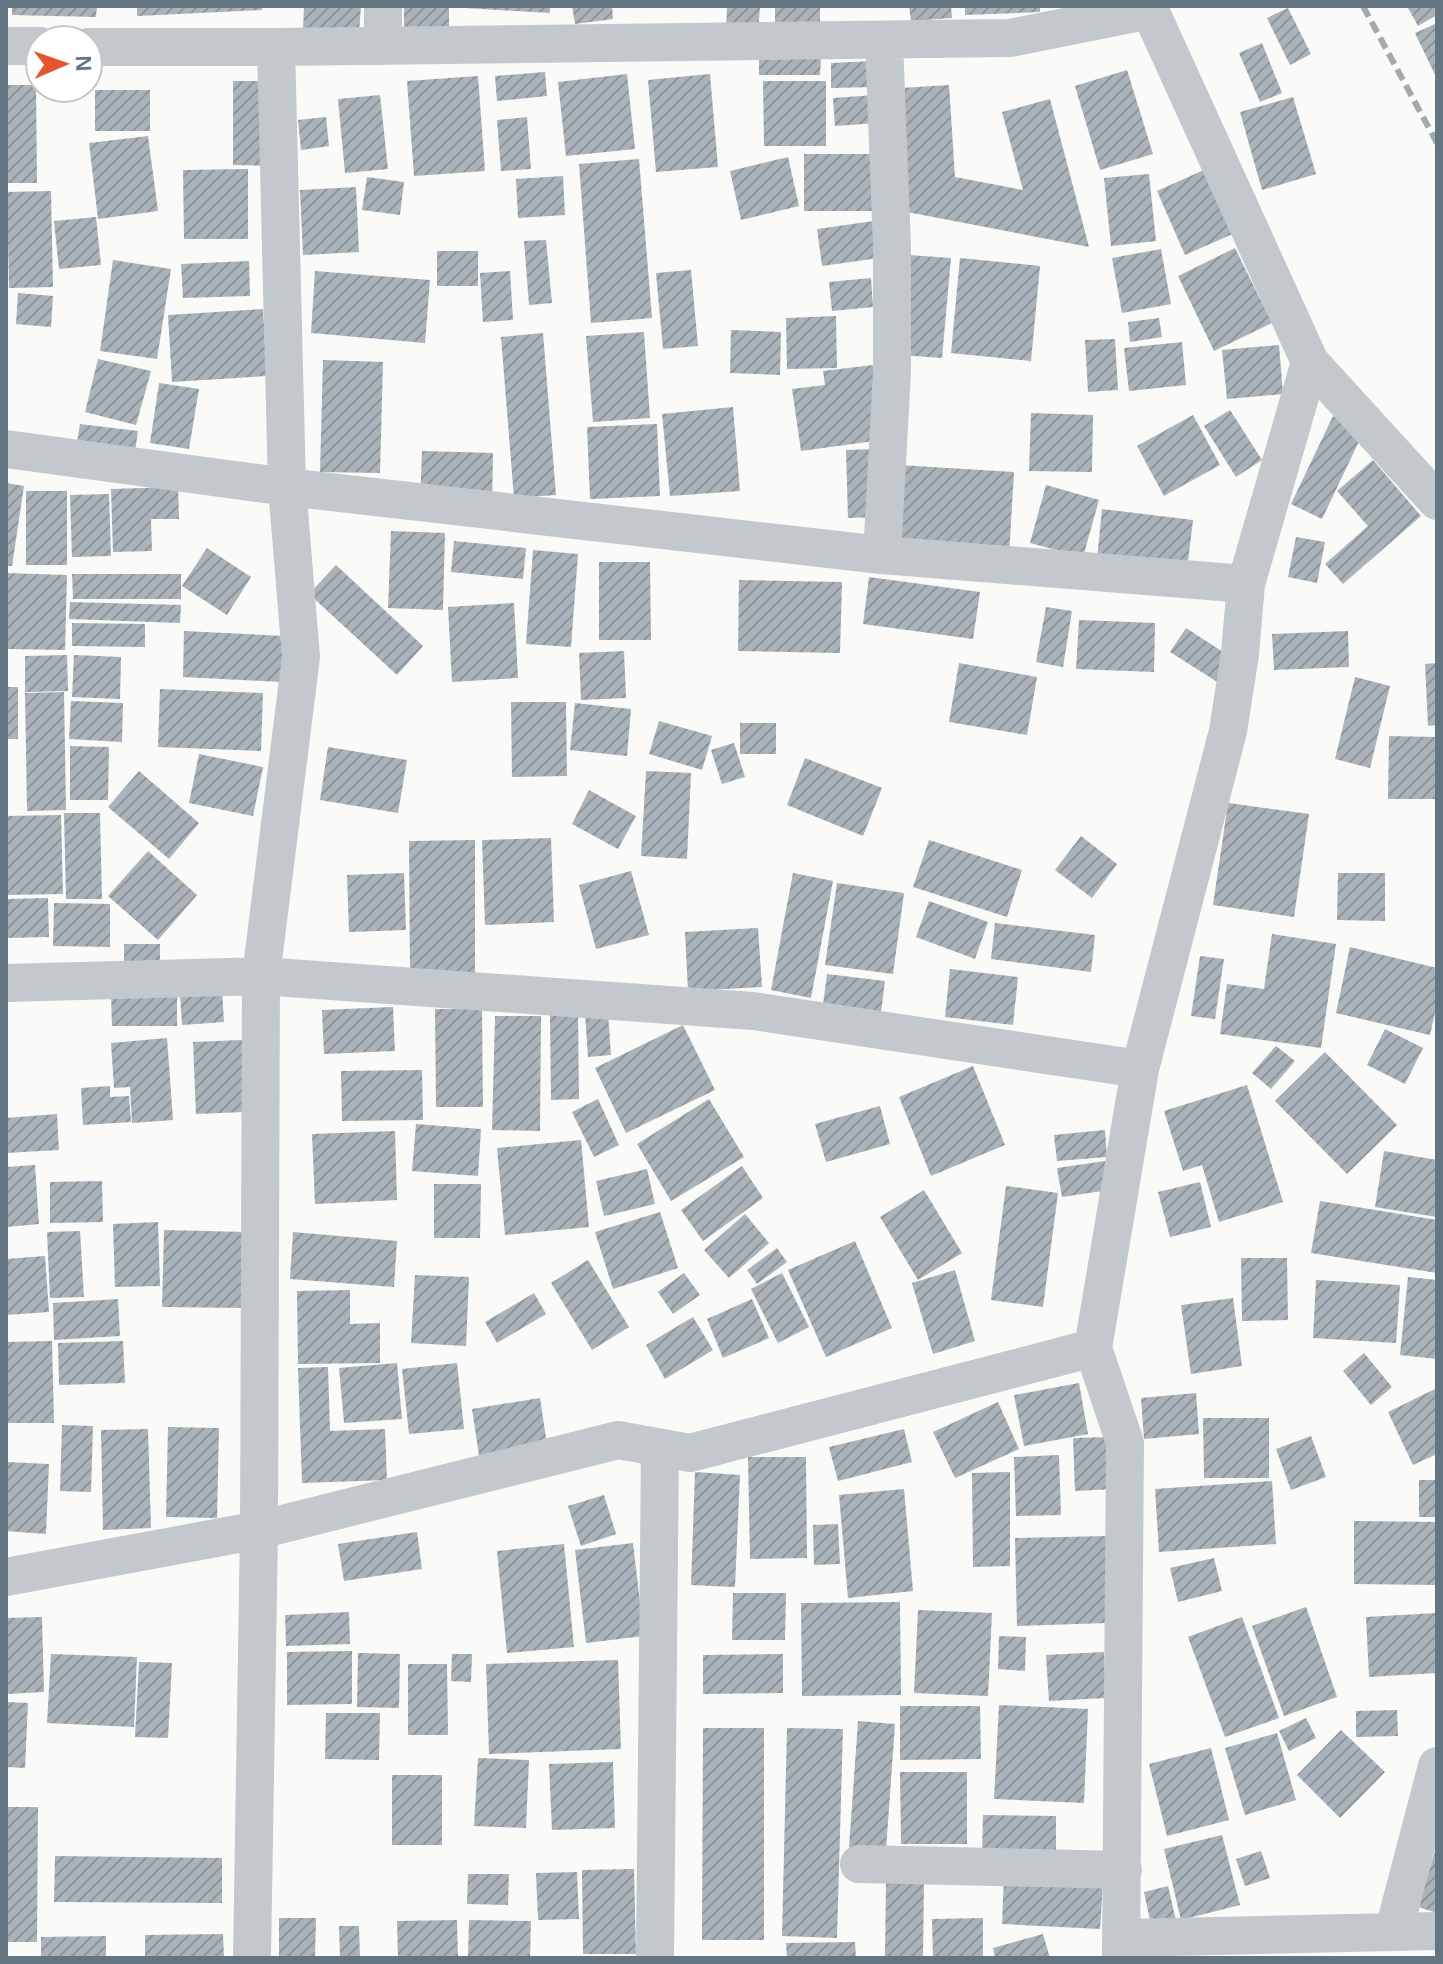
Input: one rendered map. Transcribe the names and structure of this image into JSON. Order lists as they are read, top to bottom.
{
  "north": "right"
}
